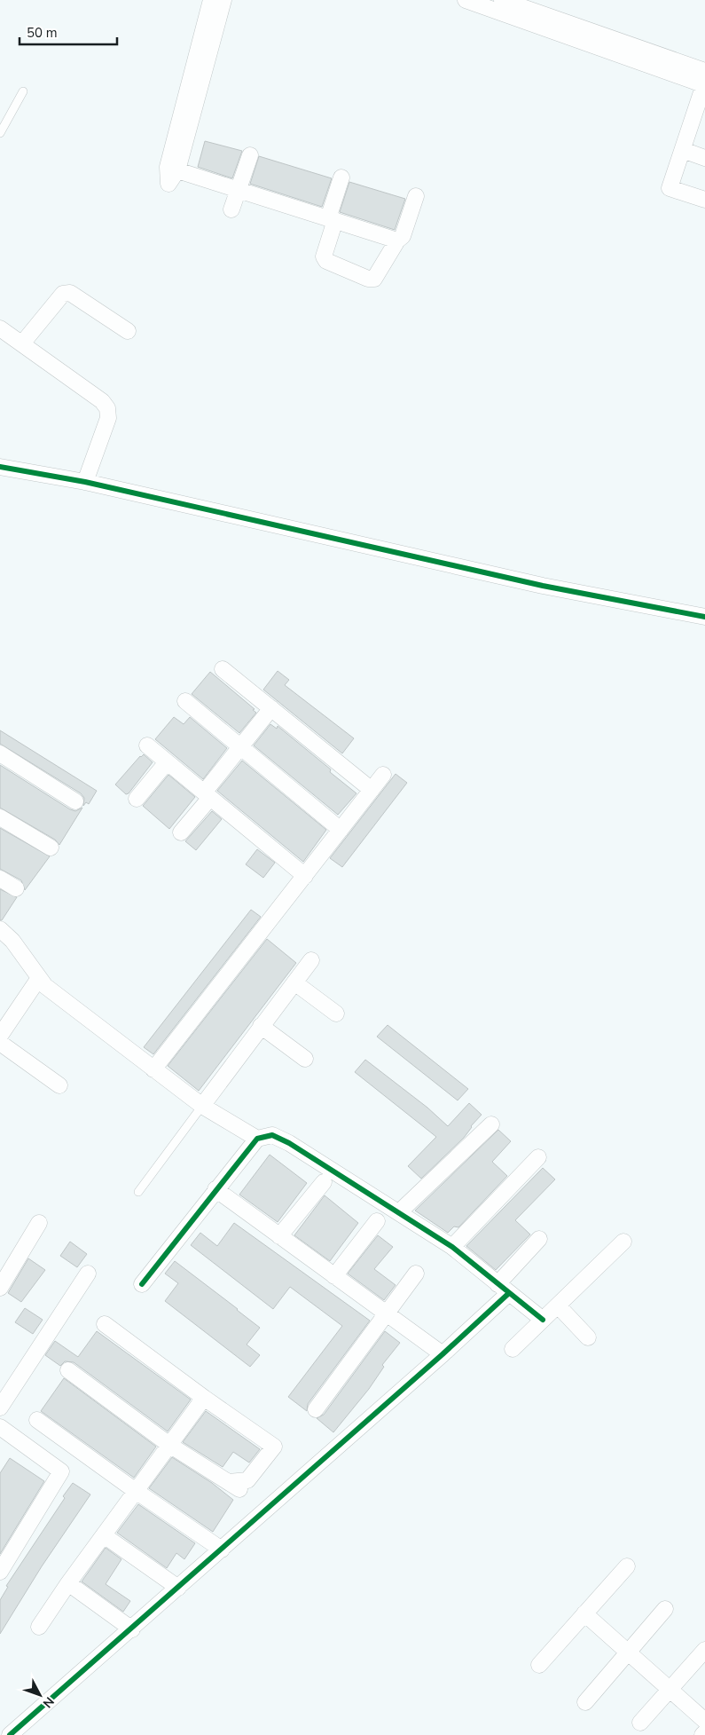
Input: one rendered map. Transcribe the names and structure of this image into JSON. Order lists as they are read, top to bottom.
{
  "scale_bar": "50 m",
  "north": "bottom right"
}
